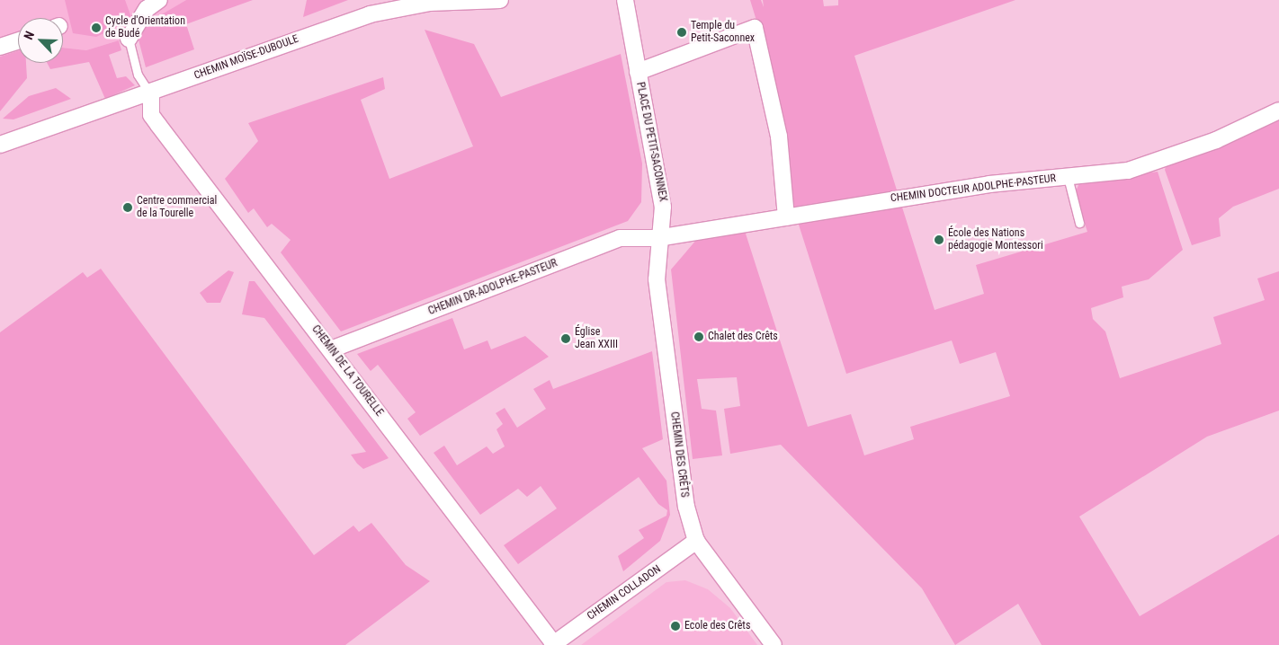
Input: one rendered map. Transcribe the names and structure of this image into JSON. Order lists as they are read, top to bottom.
{
  "streets": {
    "street": [
      "CHEMIN MOÏSE-DUBOULE",
      "PLACE DU PETIT-SACONNEX",
      "CHEMIN DOCTEUR ADOLPHE-PASTEUR",
      "CHEMIN DR-ADOLPHE-PASTEUR",
      "CHEMIN DE LA TOURELLE",
      "CHEMIN DES CRÊTS",
      "CHEMIN COLLADON"
    ]
  },
  "crossings": [
    ["CHEMIN MOÏSE-DUBOULE", "CHEMIN DE LA TOURELLE"],
    ["PLACE DU PETIT-SACONNEX", "CHEMIN DOCTEUR ADOLPHE-PASTEUR"],
    ["PLACE DU PETIT-SACONNEX", "CHEMIN DR-ADOLPHE-PASTEUR"],
    ["PLACE DU PETIT-SACONNEX", "CHEMIN DES CRÊTS"],
    ["CHEMIN DOCTEUR ADOLPHE-PASTEUR", "CHEMIN DR-ADOLPHE-PASTEUR"],
    ["CHEMIN DOCTEUR ADOLPHE-PASTEUR", "CHEMIN DES CRÊTS"],
    ["CHEMIN DR-ADOLPHE-PASTEUR", "CHEMIN DE LA TOURELLE"],
    ["CHEMIN DR-ADOLPHE-PASTEUR", "CHEMIN DES CRÊTS"],
    ["CHEMIN DE LA TOURELLE", "CHEMIN COLLADON"],
    ["CHEMIN DES CRÊTS", "CHEMIN COLLADON"]
  ],
  "places": [
    "Cycle d'Orientation de Budé",
    "Temple du Petit-Saconnex",
    "Centre commercial de la Tourelle",
    "École des Nations pédagogie Montessori",
    "Chalet des Crêts",
    "Église Jean XXIII",
    "Ecole des Crêts"
  ],
  "north": "top left"
}
